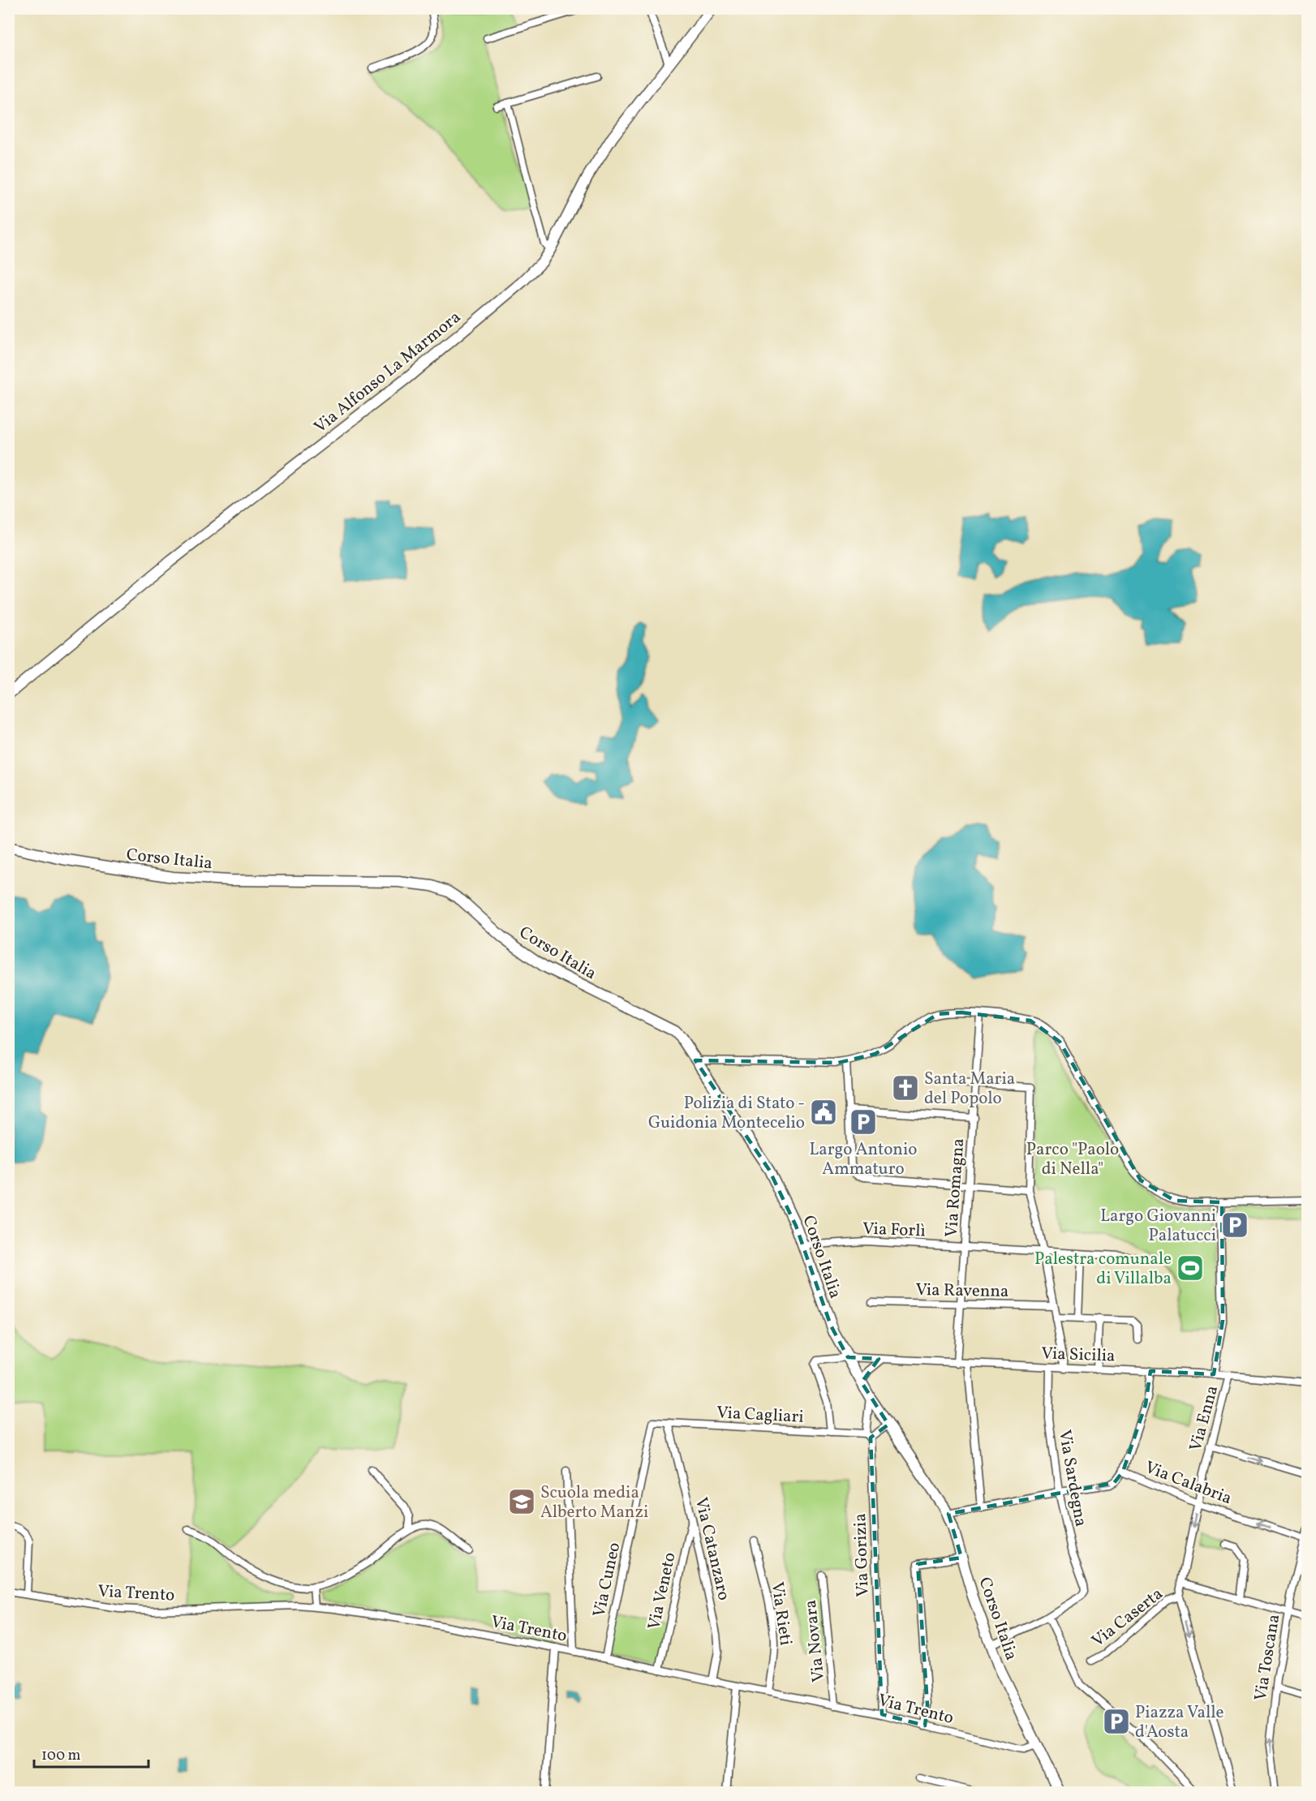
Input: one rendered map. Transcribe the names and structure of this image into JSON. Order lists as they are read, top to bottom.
{
  "streets": {
    "street": [
      "Via Alfonso La Marmora",
      "Corso Italia",
      "Via Romagna",
      "Via Forlì",
      "Via Ravenna",
      "Via Sicilia",
      "Via Cagliari",
      "Via Enna",
      "Via Sardegna",
      "Via Calabria",
      "Via Catanzaro",
      "Via Gorizia",
      "Via Cuneo",
      "Via Veneto",
      "Via Trento",
      "Via Rieti",
      "Via Caserta",
      "Via Novara",
      "Via Toscana"
    ]
  },
  "crossings": [
    ["Corso Italia", "Via Forlì"],
    ["Corso Italia", "Via Sicilia"],
    ["Corso Italia", "Via Calabria"],
    ["Corso Italia", "Via Gorizia"],
    ["Corso Italia", "Via Trento"],
    ["Via Romagna", "Via Forlì"],
    ["Via Romagna", "Via Ravenna"],
    ["Via Romagna", "Via Sicilia"],
    ["Via Sicilia", "Via Cagliari"],
    ["Via Sicilia", "Via Enna"],
    ["Via Sicilia", "Via Sardegna"],
    ["Via Cagliari", "Via Catanzaro"],
    ["Via Cagliari", "Via Gorizia"],
    ["Via Cagliari", "Via Cuneo"],
    ["Via Enna", "Via Calabria"],
    ["Via Enna", "Via Caserta"],
    ["Via Sardegna", "Via Calabria"],
    ["Via Calabria", "Via Toscana"],
    ["Via Catanzaro", "Via Veneto"],
    ["Via Catanzaro", "Via Trento"],
    ["Via Gorizia", "Via Trento"],
    ["Via Cuneo", "Via Trento"],
    ["Via Veneto", "Via Trento"],
    ["Via Trento", "Via Rieti"],
    ["Via Trento", "Via Novara"]
  ],
  "one_way": ["Via Enna", "Via Calabria"],
  "parks": ["Parco \"Paolo di Nella\""],
  "places": {
    "church": ["Santa Maria del Popolo"],
    "public building": ["Polizia di Stato - Guidonia Montecelio"],
    "parking": ["Largo Antonio Ammaturo", "Largo Giovanni Palatucci", "Piazza Valle d'Aosta"],
    "sports": ["Palestra comunale di Villalba"],
    "school or university": ["Scuola media Alberto Manzi"]
  },
  "scale_bar": "100 m"
}
